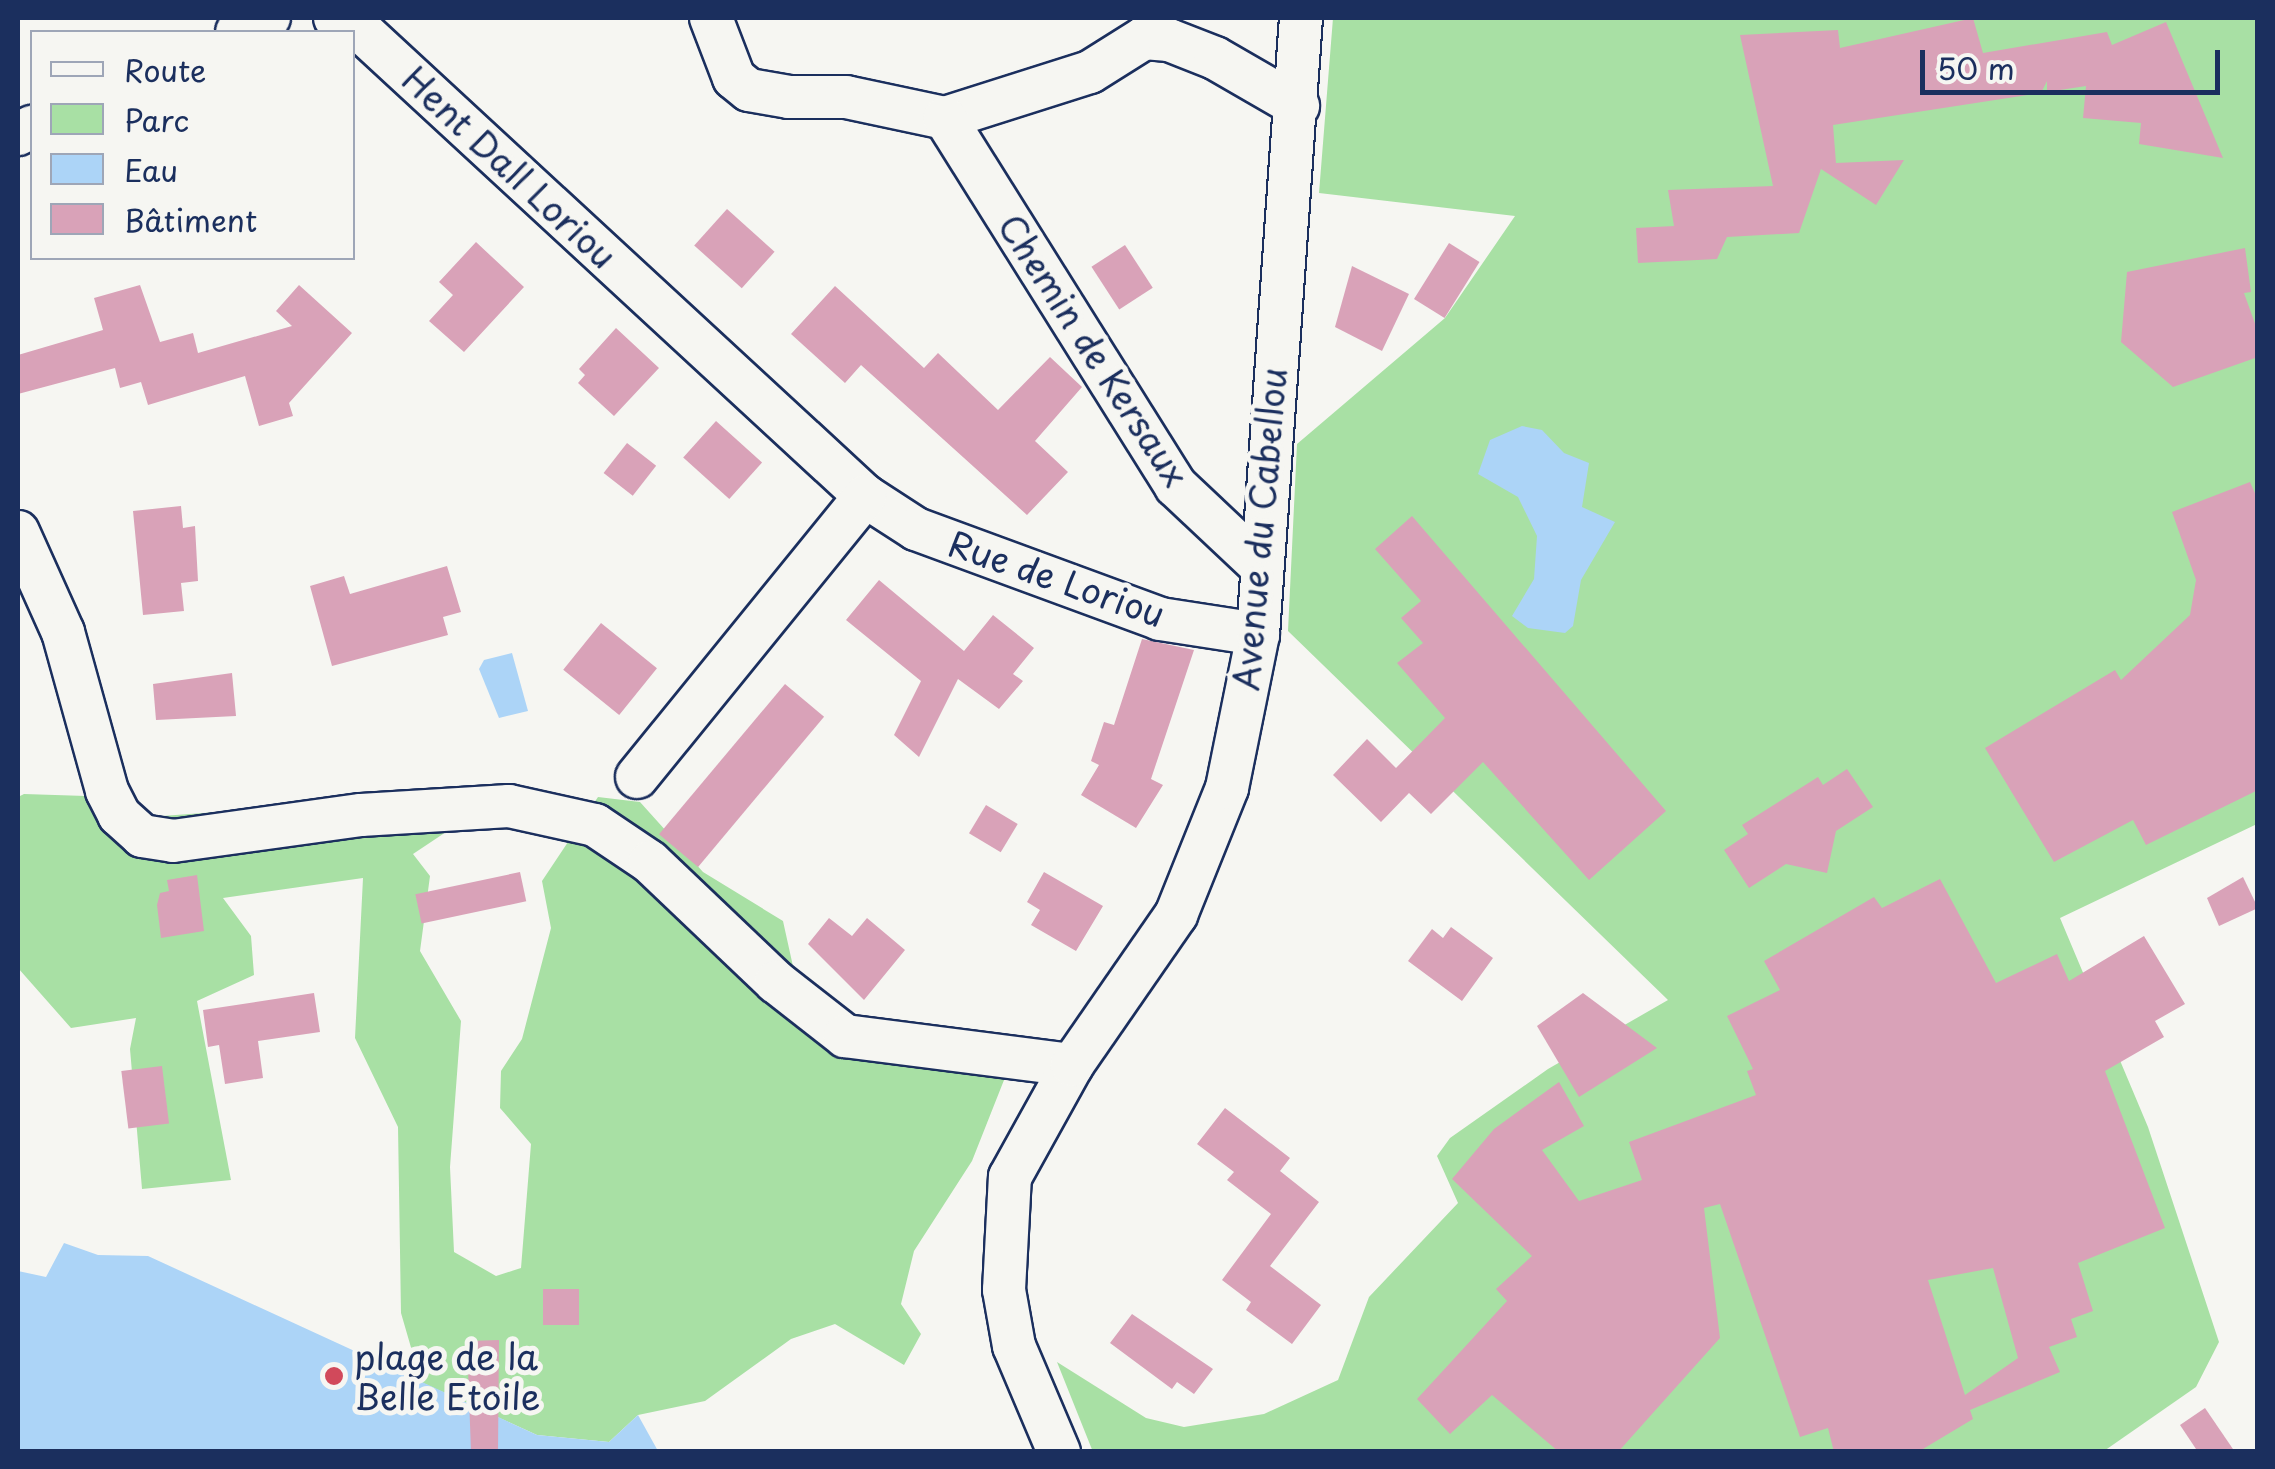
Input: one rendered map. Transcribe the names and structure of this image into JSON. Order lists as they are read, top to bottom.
{
  "streets": {
    "street": [
      "Hent Dall Loriou",
      "Chemin de Kersaux",
      "Avenue du Cabellou",
      "Rue de Loriou"
    ]
  },
  "crossings": [
    ["Hent Dall Loriou", "Rue de Loriou"],
    ["Chemin de Kersaux", "Avenue du Cabellou"],
    ["Avenue du Cabellou", "Rue de Loriou"]
  ],
  "places": ["plage de la Belle Etoile"],
  "legend": [
    "Route",
    "Parc",
    "Eau",
    "Bâtiment"
  ],
  "scale_bar": "50 m"
}
